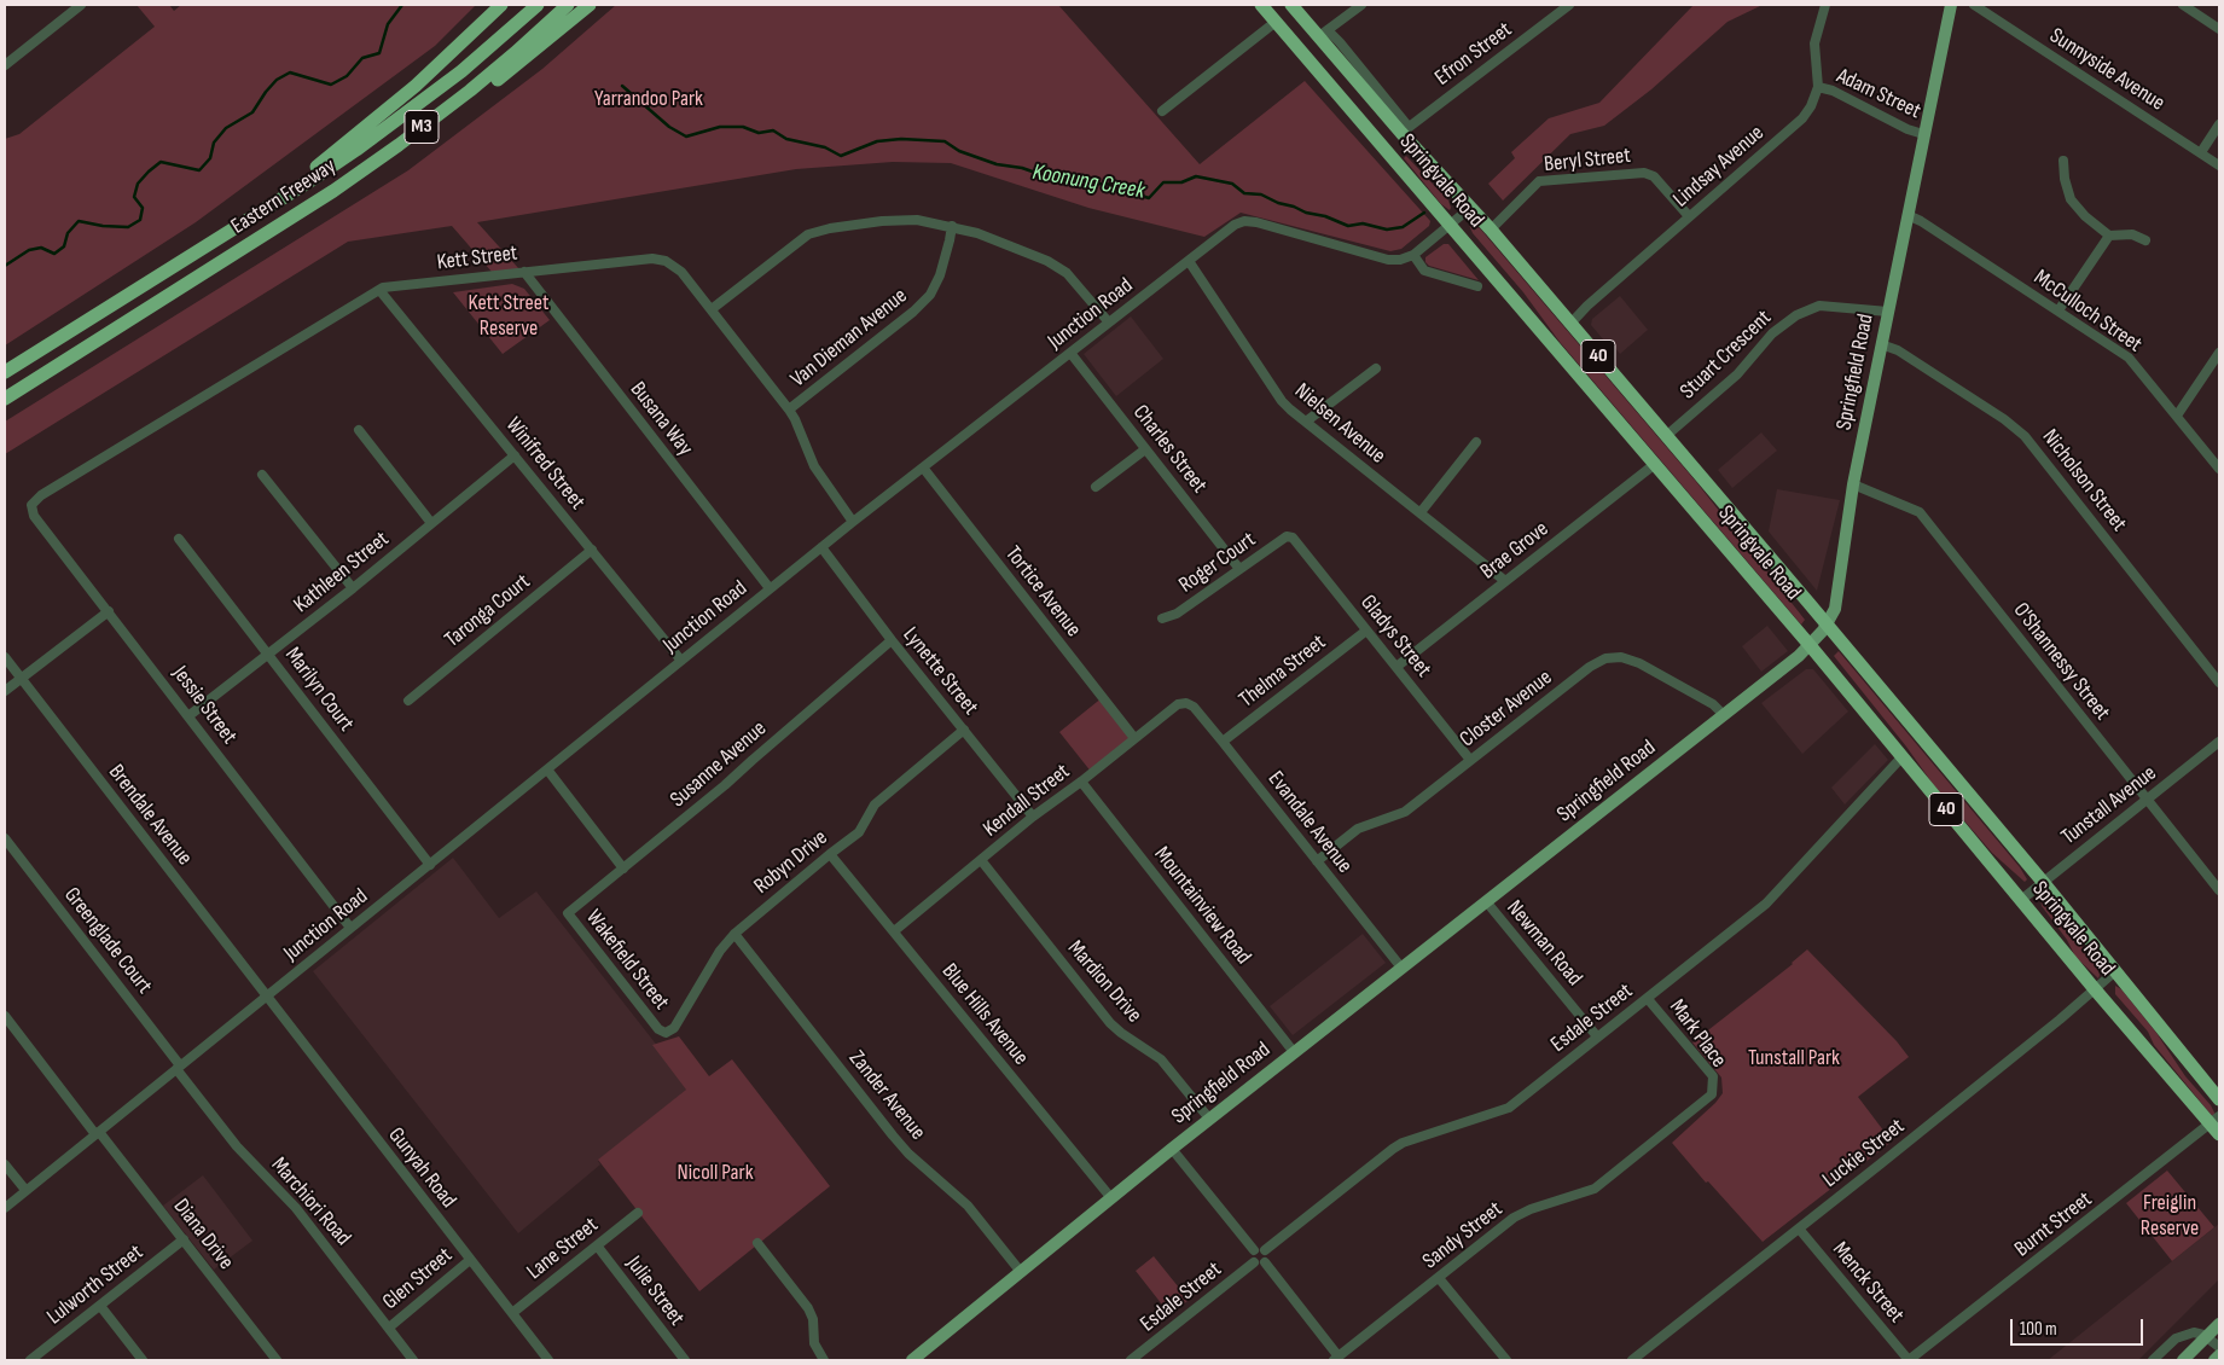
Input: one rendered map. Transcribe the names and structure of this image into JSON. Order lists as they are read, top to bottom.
{
  "streets": {
    "highway": [
      "M3",
      "Springvale Road",
      "Eastern Freeway",
      "40"
    ],
    "main road": ["Springfield Road"],
    "street": [
      "Efron Street",
      "Sunnyside Avenue",
      "Adam Street",
      "Beryl Street",
      "Lindsay Avenue",
      "Kett Street",
      "McCulloch Street",
      "Junction Road",
      "Van Dieman Avenue",
      "Stuart Crescent",
      "Busana Way",
      "Nielsen Avenue",
      "Charles Street",
      "Winifred Street",
      "Nicholson Street",
      "Brae Grove",
      "Roger Court",
      "Kathleen Street",
      "Tortice Avenue",
      "Taronga Court",
      "Gladys Street",
      "O'Shannessy Street",
      "Lynette Street",
      "Thelma Street",
      "Marilyn Court",
      "Jessie Street",
      "Closter Avenue",
      "Susanne Avenue",
      "Kendall Street",
      "Tunstall Avenue",
      "Brendale Avenue",
      "Evandale Avenue",
      "Robyn Drive",
      "Mountainview Road",
      "Greenglade Court",
      "Newman Road",
      "Wakefield Street",
      "Mardion Drive",
      "Blue Hills Avenue",
      "Esdale Street",
      "Mark Place",
      "Zander Avenue",
      "Luckie Street",
      "Gunyah Road",
      "Marchiori Road",
      "Burnt Street",
      "Diana Drive",
      "Sandy Street",
      "Lane Street",
      "Glen Street",
      "Menck Street",
      "Lulworth Street",
      "Julie Street"
    ]
  },
  "crossings": [
    ["Efron Street", "Springvale Road"],
    ["Adam Street", "Lindsay Avenue"],
    ["Adam Street", "Springfield Road"],
    ["Beryl Street", "Lindsay Avenue"],
    ["Beryl Street", "Springvale Road"],
    ["Lindsay Avenue", "Springvale Road"],
    ["Springvale Road", "Junction Road"],
    ["Springvale Road", "Stuart Crescent"],
    ["Springvale Road", "Springfield Road"],
    ["Springvale Road", "Brae Grove"],
    ["Springvale Road", "Tunstall Avenue"],
    ["Springvale Road", "Esdale Street"],
    ["Springvale Road", "Luckie Street"],
    ["Springvale Road", "Burnt Street"],
    ["Kett Street", "Junction Road"],
    ["Kett Street", "Van Dieman Avenue"],
    ["Kett Street", "Busana Way"],
    ["Kett Street", "Winifred Street"],
    ["Kett Street", "Jessie Street"],
    ["McCulloch Street", "Springfield Road"],
    ["Junction Road", "Busana Way"],
    ["Junction Road", "Nielsen Avenue"],
    ["Junction Road", "Charles Street"],
    ["Junction Road", "Winifred Street"],
    ["Junction Road", "Tortice Avenue"],
    ["Junction Road", "Lynette Street"],
    ["Junction Road", "Marilyn Court"],
    ["Junction Road", "Jessie Street"],
    ["Junction Road", "Brendale Avenue"],
    ["Junction Road", "Greenglade Court"],
    ["Junction Road", "Gunyah Road"],
    ["Junction Road", "Marchiori Road"],
    ["Junction Road", "Diana Drive"],
    ["Stuart Crescent", "Springfield Road"],
    ["Springfield Road", "Nicholson Street"],
    ["Springfield Road", "O'Shannessy Street"],
    ["Springfield Road", "Closter Avenue"],
    ["Springfield Road", "Evandale Avenue"],
    ["Springfield Road", "Mountainview Road"],
    ["Springfield Road", "Newman Road"],
    ["Springfield Road", "Mardion Drive"],
    ["Springfield Road", "Blue Hills Avenue"],
    ["Springfield Road", "Zander Avenue"],
    ["Nielsen Avenue", "Brae Grove"],
    ["Charles Street", "Roger Court"],
    ["Winifred Street", "Kathleen Street"],
    ["Winifred Street", "Taronga Court"],
    ["Brae Grove", "Gladys Street"],
    ["Roger Court", "Gladys Street"],
    ["Kathleen Street", "Marilyn Court"],
    ["Kathleen Street", "Jessie Street"],
    ["Tortice Avenue", "Kendall Street"],
    ["Gladys Street", "Thelma Street"],
    ["Gladys Street", "Closter Avenue"],
    ["O'Shannessy Street", "Tunstall Avenue"],
    ["Lynette Street", "Susanne Avenue"],
    ["Lynette Street", "Kendall Street"],
    ["Lynette Street", "Robyn Drive"],
    ["Thelma Street", "Evandale Avenue"],
    ["Closter Avenue", "Evandale Avenue"],
    ["Susanne Avenue", "Wakefield Street"],
    ["Kendall Street", "Evandale Avenue"],
    ["Kendall Street", "Mountainview Road"],
    ["Kendall Street", "Mardion Drive"],
    ["Kendall Street", "Blue Hills Avenue"],
    ["Brendale Avenue", "Gunyah Road"],
    ["Robyn Drive", "Wakefield Street"],
    ["Robyn Drive", "Blue Hills Avenue"],
    ["Robyn Drive", "Zander Avenue"],
    ["Greenglade Court", "Marchiori Road"],
    ["Newman Road", "Esdale Street"],
    ["Esdale Street", "Mark Place"],
    ["Mark Place", "Sandy Street"],
    ["Luckie Street", "Menck Street"],
    ["Gunyah Road", "Lane Street"],
    ["Gunyah Road", "Glen Street"],
    ["Marchiori Road", "Glen Street"],
    ["Burnt Street", "Menck Street"],
    ["Diana Drive", "Lulworth Street"],
    ["Lane Street", "Julie Street"]
  ],
  "water": ["Koonung Creek"],
  "parks": [
    "Yarrandoo Park",
    "Kett Street Reserve",
    "Tunstall Park",
    "Nicoll Park",
    "Freiglin Reserve"
  ],
  "scale_bar": "100 m"
}
